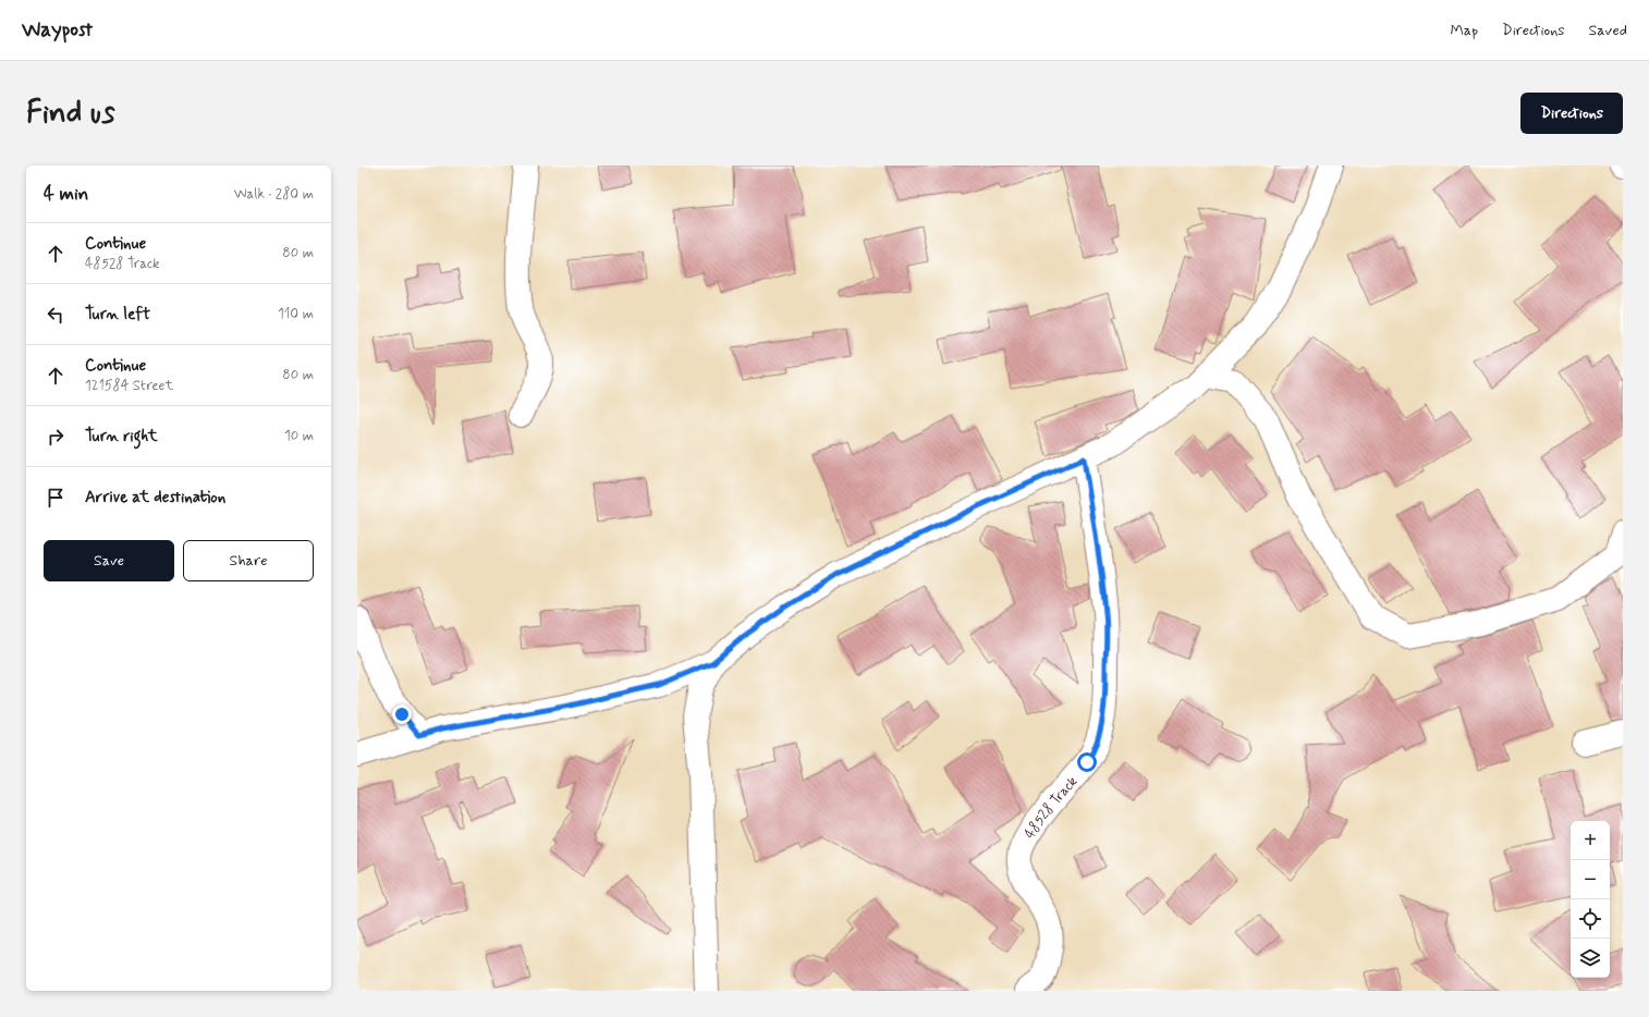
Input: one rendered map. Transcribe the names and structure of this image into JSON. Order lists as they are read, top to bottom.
{
  "streets": {
    "street": ["48528 Track"]
  },
  "page": {
    "header": "Waypost",
    "nav": ["Map", "Directions", "Saved"],
    "buttons": [
      "Directions",
      ["Save", "Share"]
    ],
    "title": "Find us",
    "heading": ["4 min", "Walk · 280 m"],
    "list": [
      ["Continue", "48528 Track", "80 m"],
      ["Turn left", "110 m"],
      ["Continue", "121584 Street", "80 m"],
      ["Turn right", "10 m"],
      "Arrive at destination"
    ],
    "map_buttons": ["+", "−"]
  }
}
